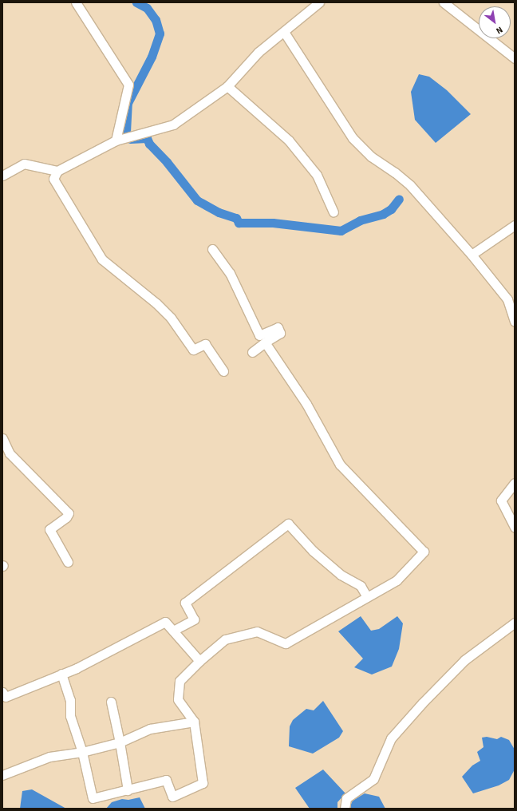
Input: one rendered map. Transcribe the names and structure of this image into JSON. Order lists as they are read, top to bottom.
{
  "north": "bottom right"
}
